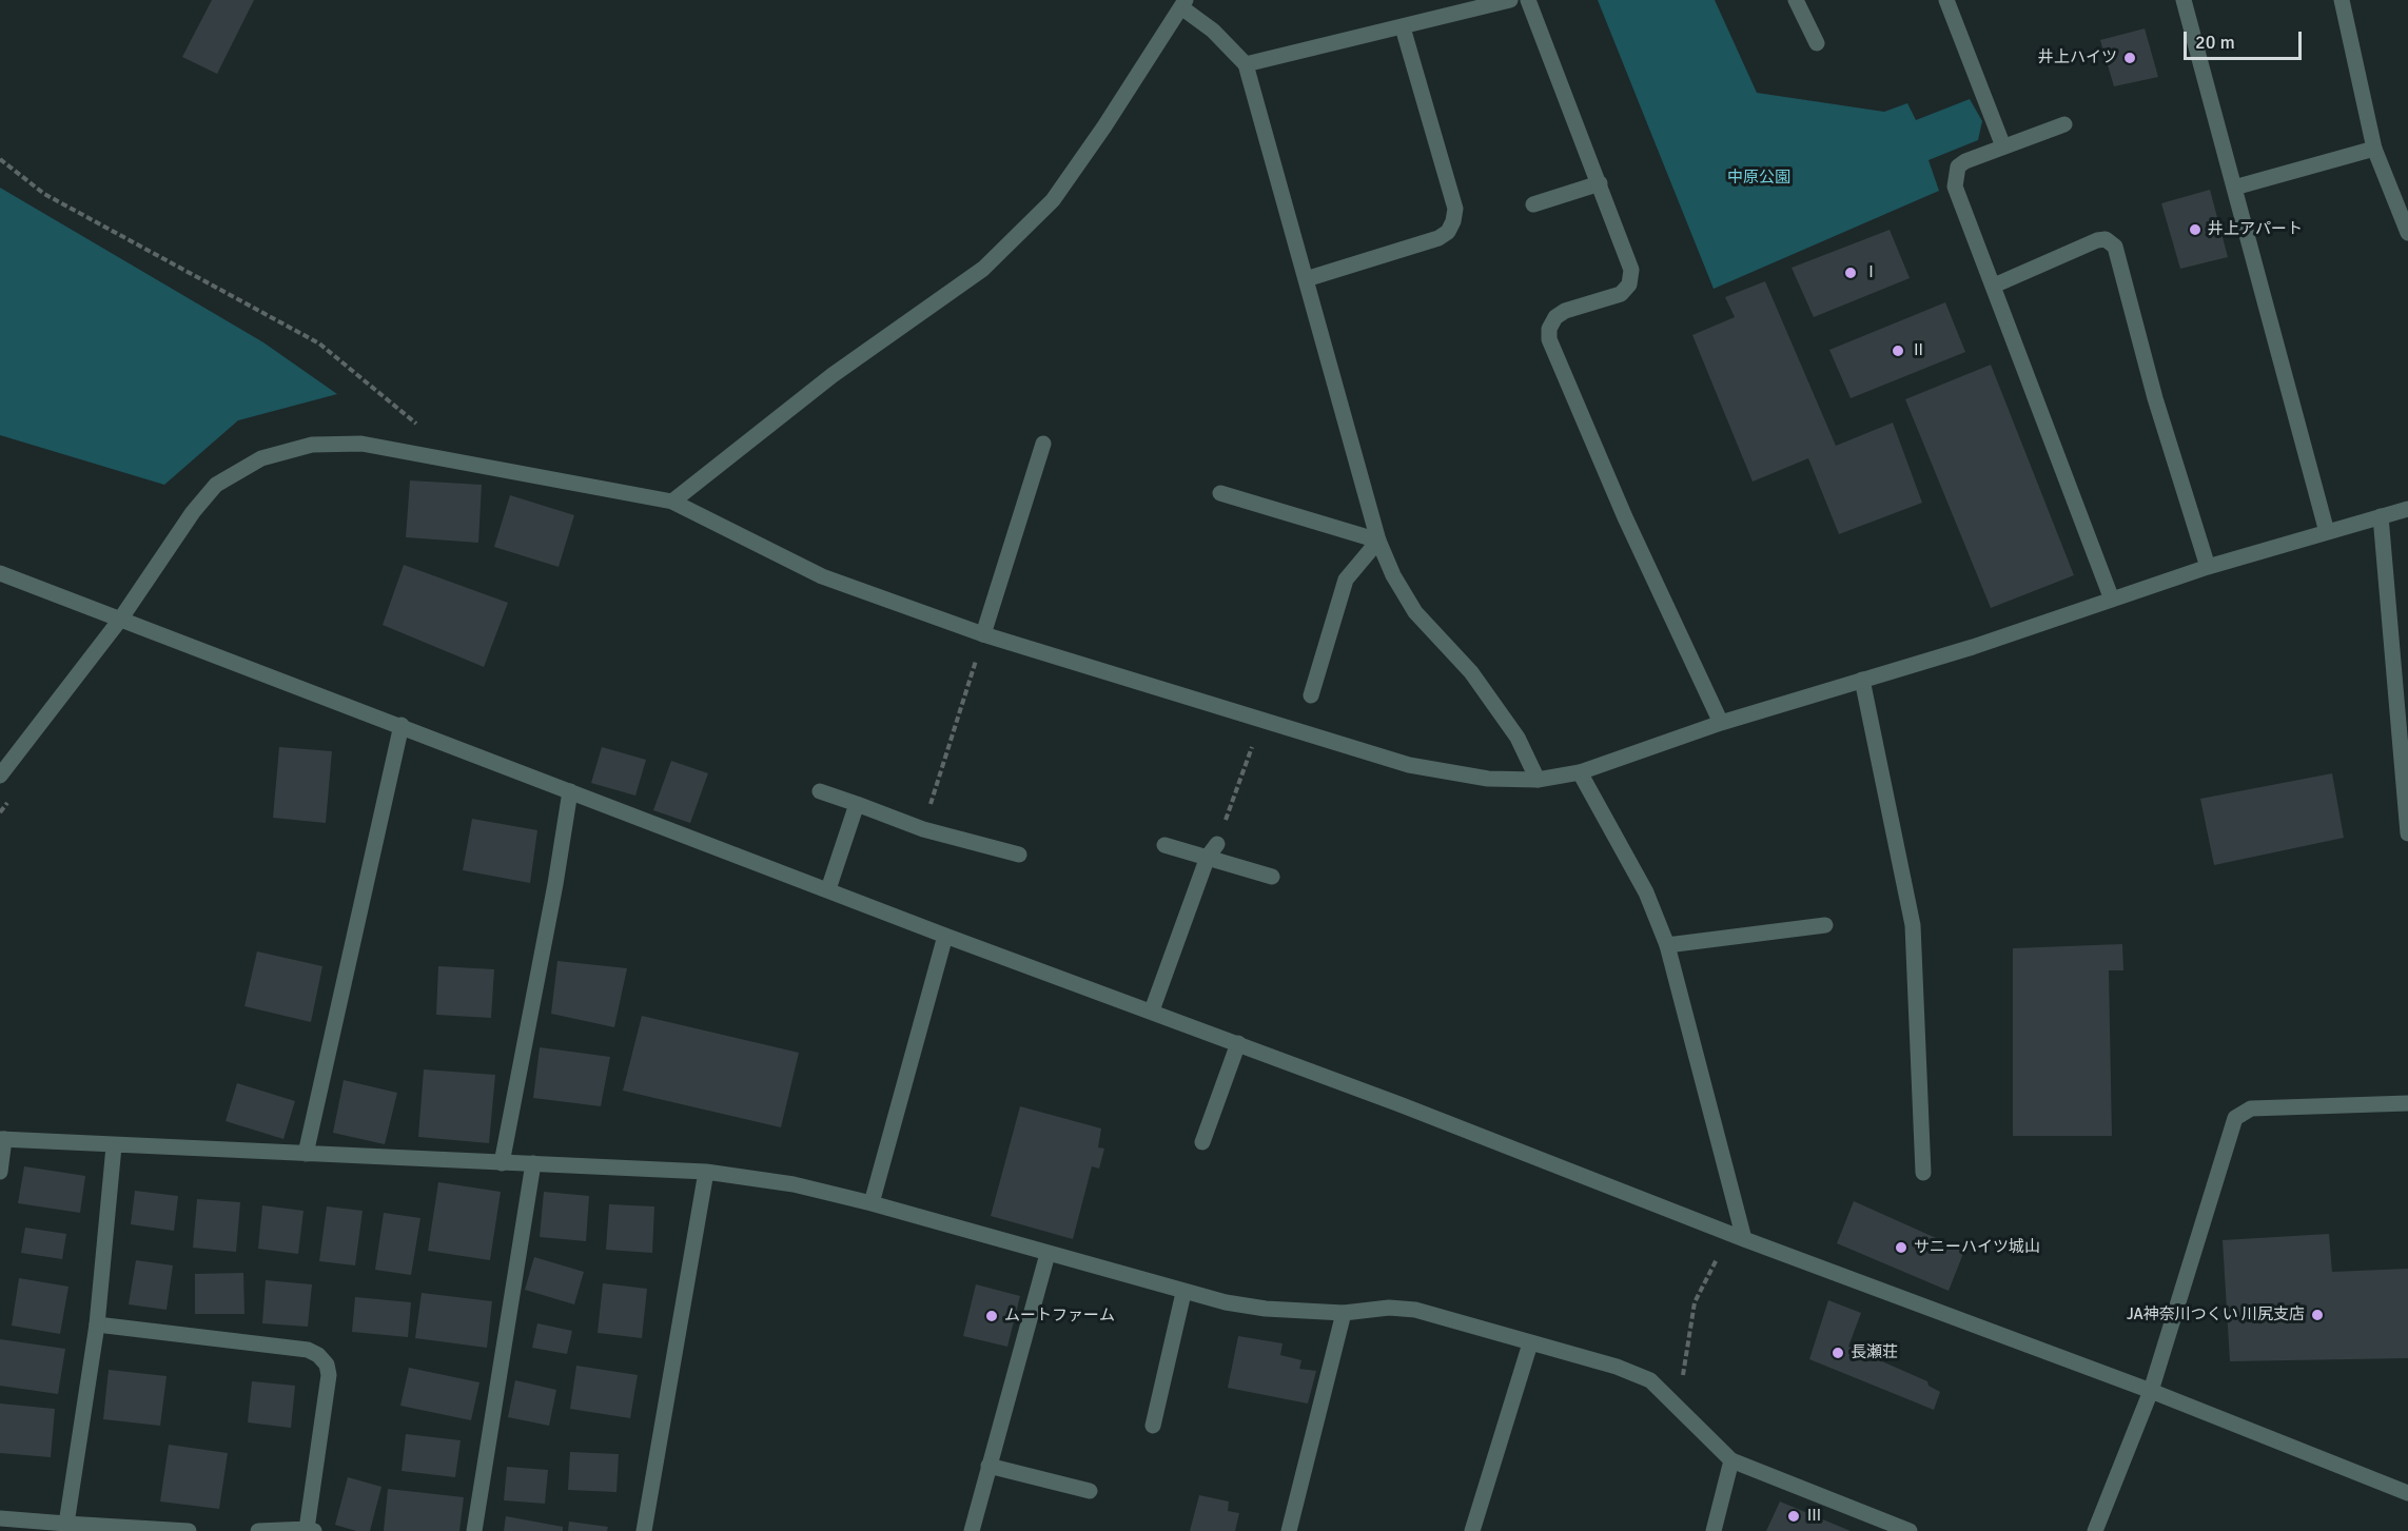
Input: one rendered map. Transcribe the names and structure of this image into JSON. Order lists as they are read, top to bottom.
{
  "parks": ["中原公園"],
  "places": [
    "井上ハイツ",
    "井上アパート",
    "Ⅰ",
    "Ⅱ",
    "サニーハイツ城山",
    "JA神奈川つくい 川尻支店",
    "ムートファーム",
    "長瀬荘",
    "Ⅲ"
  ],
  "scale_bar": "20 m"
}
